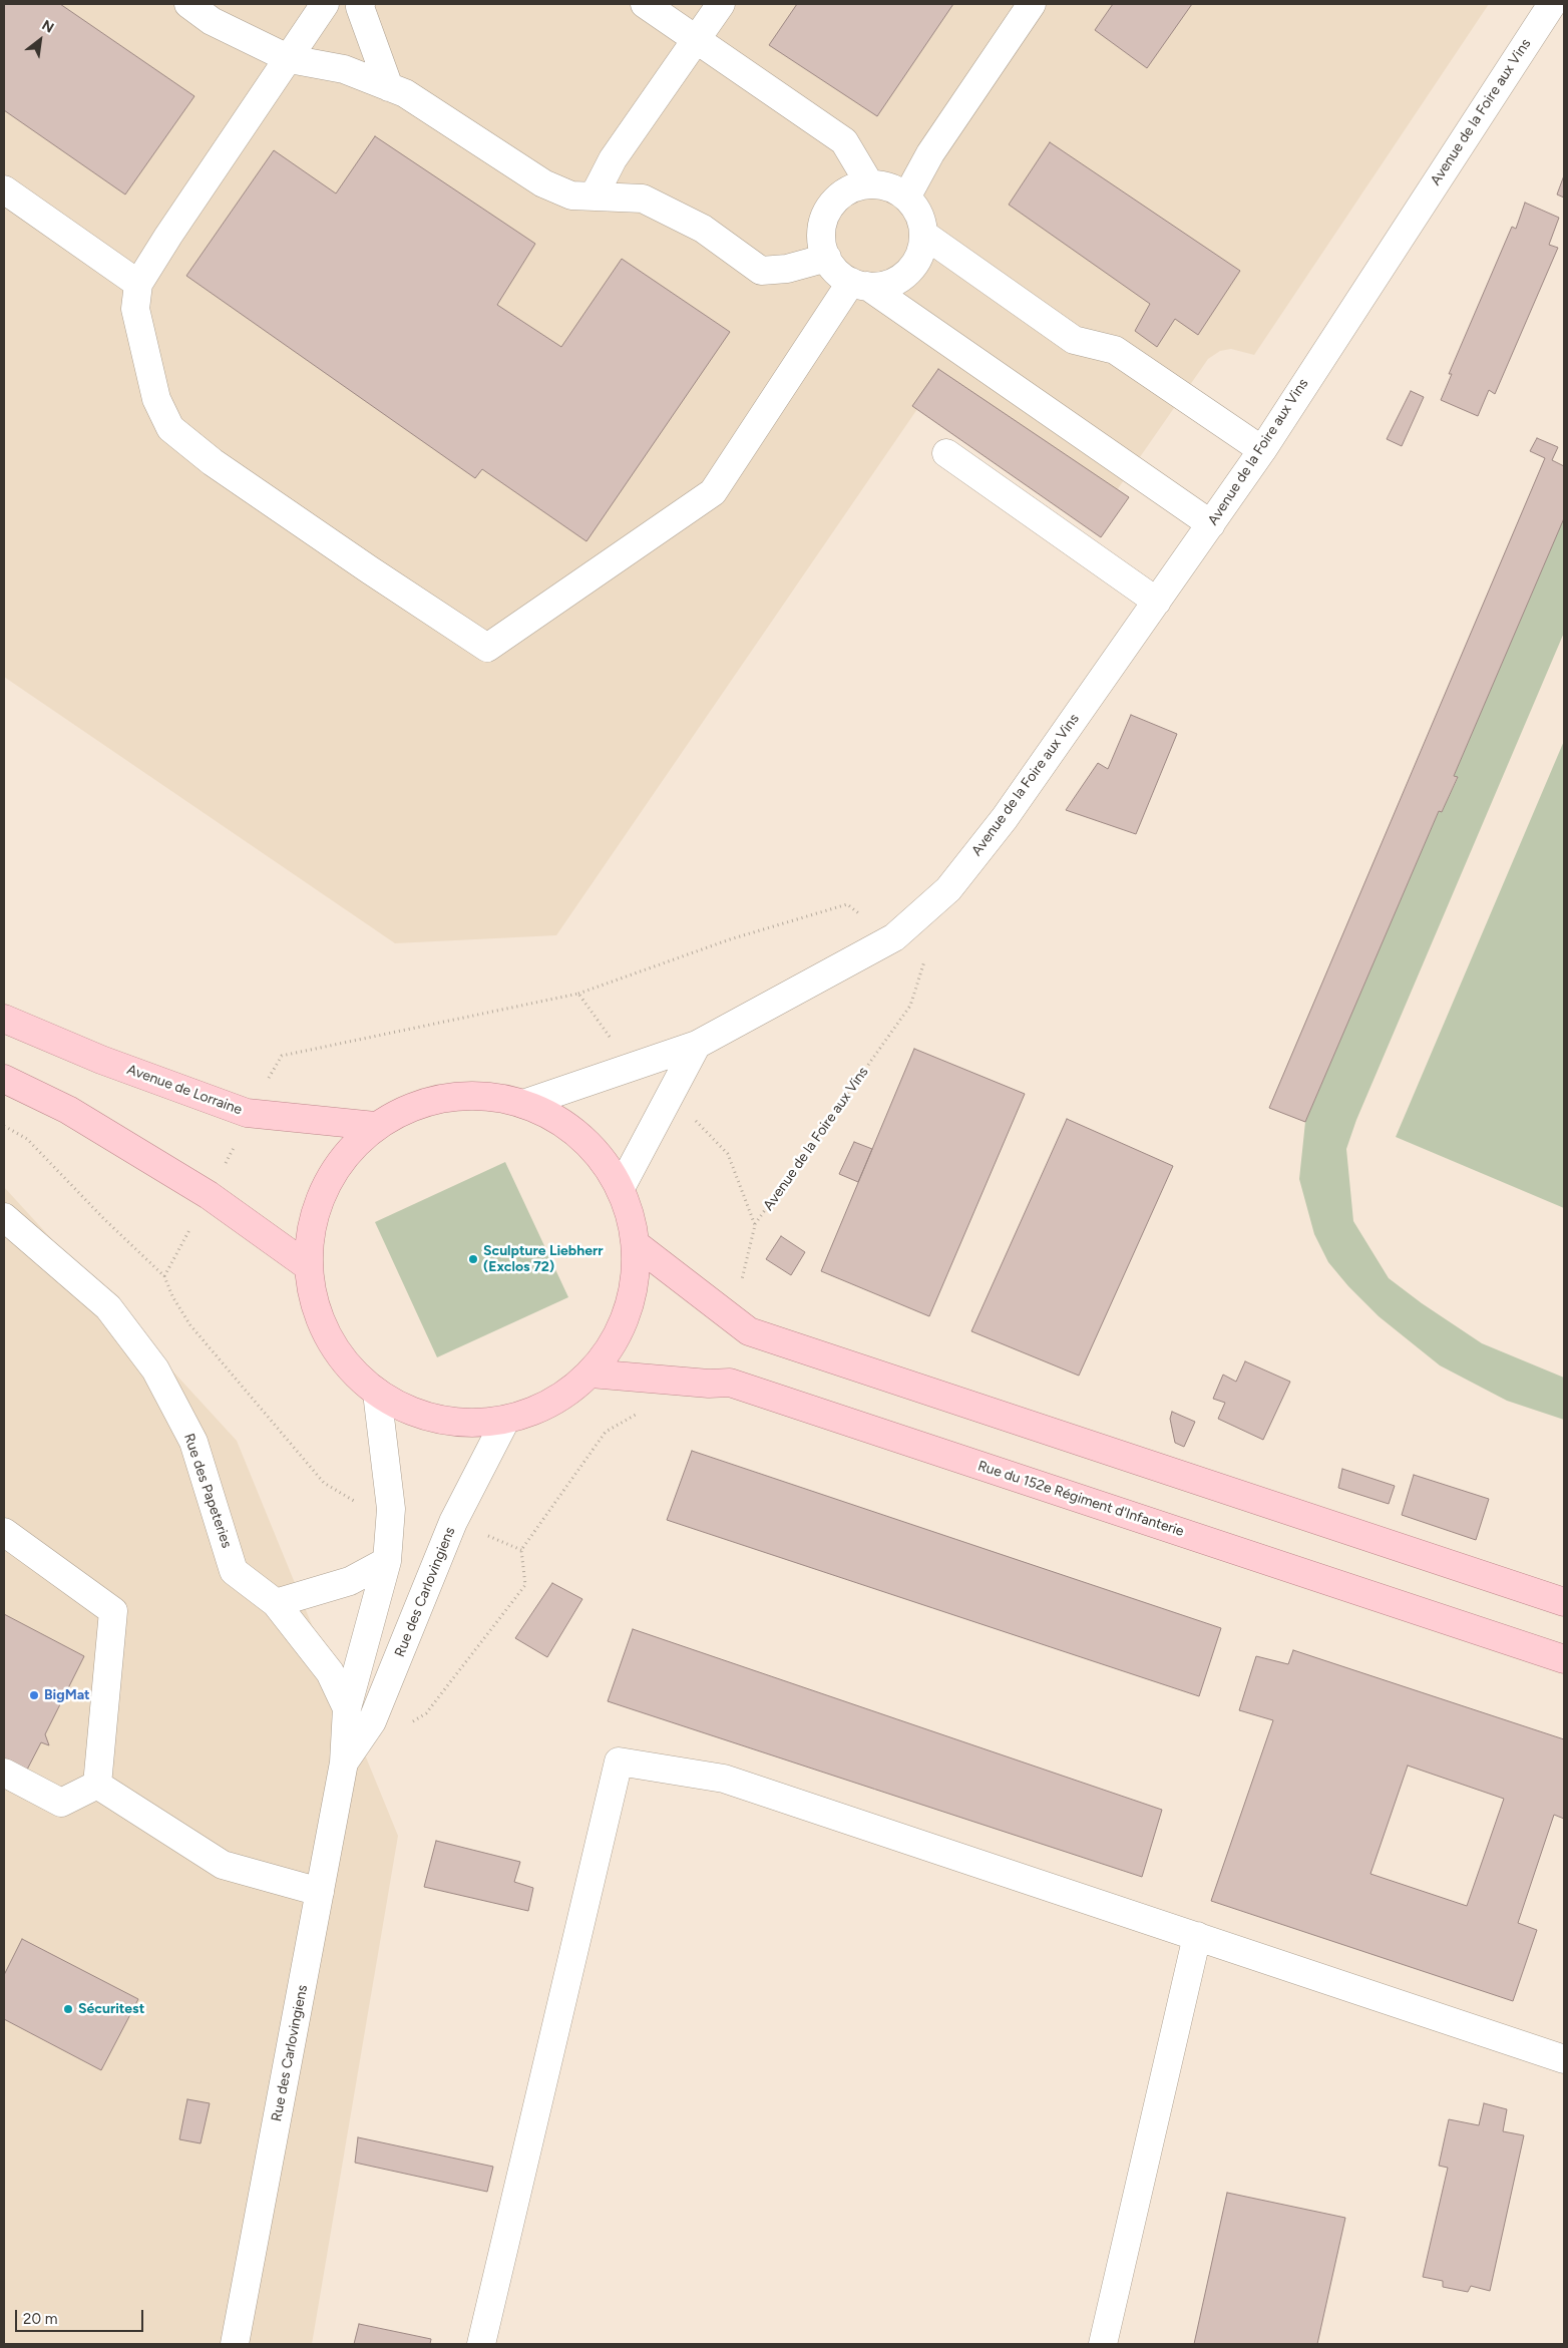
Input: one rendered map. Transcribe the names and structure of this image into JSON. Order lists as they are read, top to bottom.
{
  "streets": {
    "main road": ["Avenue de Lorraine", "Rue du 152e Régiment d'Infanterie"],
    "street": ["Avenue de la Foire aux Vins", "Rue des Papeteries", "Rue des Carlovingiens"]
  },
  "crossings": [
    ["Rue des Papeteries", "Rue des Carlovingiens"]
  ],
  "places": ["Sculpture Liebherr (Exclos 72)", "BigMat", "Sécuritest"],
  "scale_bar": "20 m",
  "north": "top right"
}
